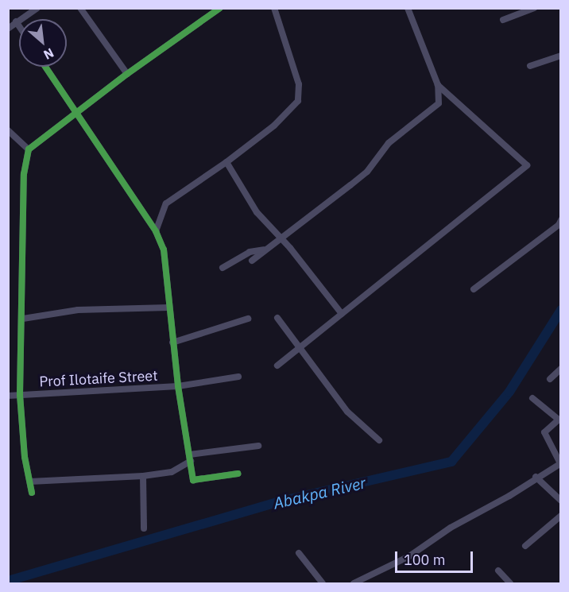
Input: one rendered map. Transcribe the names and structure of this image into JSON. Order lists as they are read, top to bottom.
{
  "streets": {
    "street": ["Prof Ilotaife Street"]
  },
  "water": ["Abakpa River"],
  "scale_bar": "100 m",
  "north": "bottom right"
}
